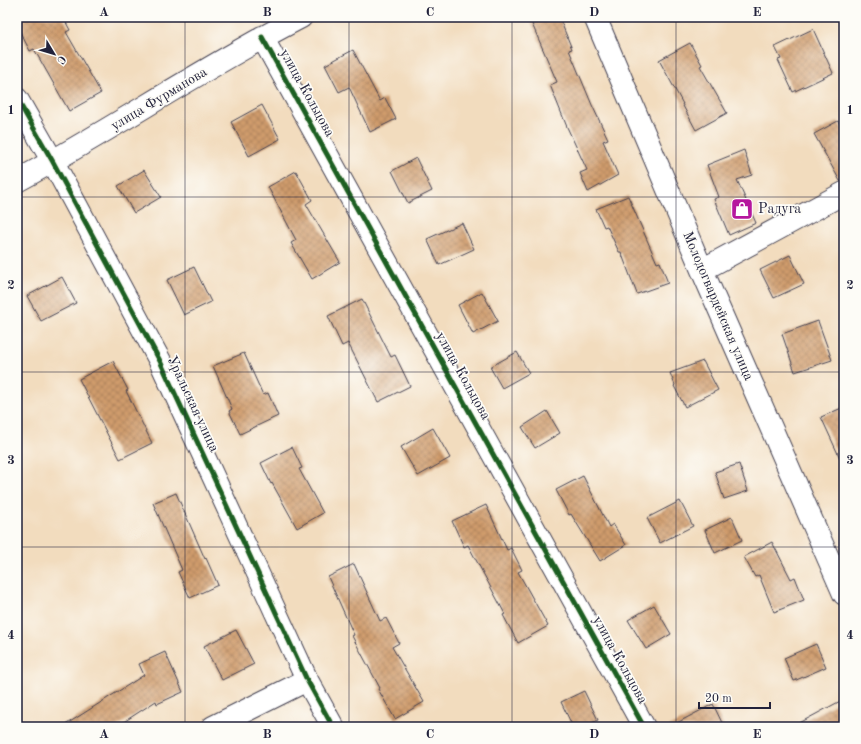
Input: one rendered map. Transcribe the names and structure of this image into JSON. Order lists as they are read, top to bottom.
{
  "streets": {
    "street": [
      "улица Кольцова",
      "улица Фурманова",
      "Молодогвардейская улица",
      "Уральская улица"
    ]
  },
  "crossings": [
    ["улица Кольцова", "улица Фурманова"],
    ["улица Фурманова", "Уральская улица"]
  ],
  "places": {
    "shop": ["Радуга"]
  },
  "scale_bar": "20 m",
  "north": "bottom right",
  "grid": {
    "columns": [
      "A",
      "B",
      "C",
      "D",
      "E"
    ],
    "rows": [
      "1",
      "2",
      "3",
      "4"
    ]
  }
}
